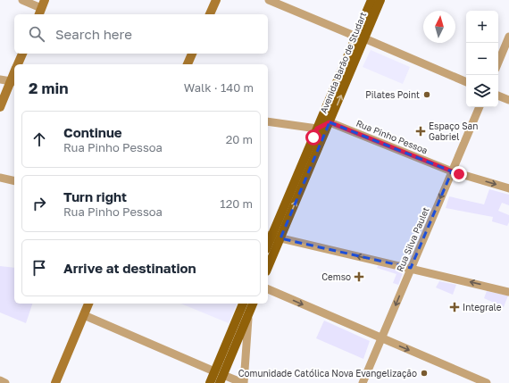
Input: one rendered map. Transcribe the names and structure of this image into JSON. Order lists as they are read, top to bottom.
{
  "streets": {
    "main road": ["Avenida Barão de Studart"],
    "street": ["Rua Pinho Pessoa", "Rua Silva Paulet"]
  },
  "crossings": [
    ["Avenida Barão de Studart", "Rua Pinho Pessoa"],
    ["Rua Pinho Pessoa", "Rua Silva Paulet"]
  ],
  "one_way": ["Rua Silva Paulet"],
  "places": {
    "other": ["Pilates Point", "Comunidade Católica Nova Evangelização"],
    "health": ["Espaço San Gabriel", "Cemso", "Integrale"]
  },
  "north": "top",
  "page": {
    "map_buttons": ["+", "−"],
    "search": "Search here",
    "heading": ["2 min", "Walk · 140 m"],
    "list": [
      ["Continue", "Rua Pinho Pessoa", "20 m"],
      ["Turn right", "Rua Pinho Pessoa", "120 m"],
      "Arrive at destination"
    ]
  }
}
